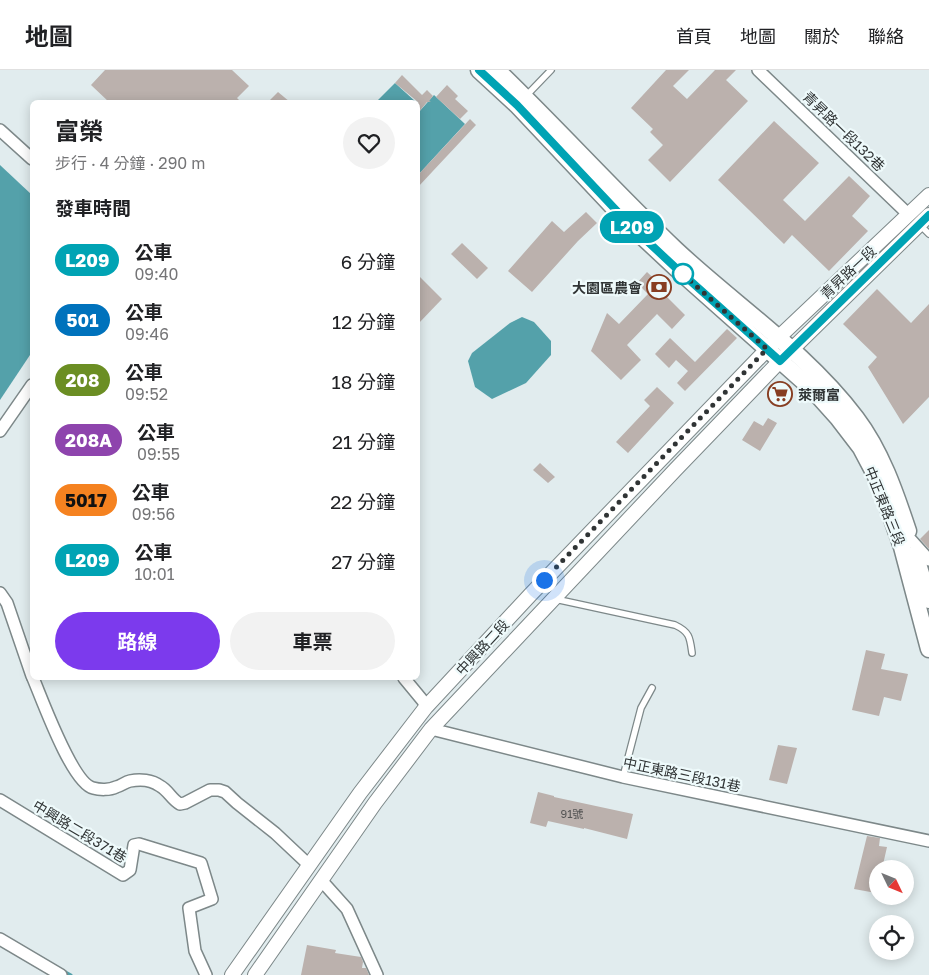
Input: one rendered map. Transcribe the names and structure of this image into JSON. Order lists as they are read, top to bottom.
{
  "streets": {
    "main road": ["中正東路三段"],
    "street": [
      "青昇路一段132巷",
      "青昇路一段",
      "中興路二段",
      "中正東路三段131巷",
      "中興路二段371巷"
    ]
  },
  "crossings": [
    ["青昇路一段132巷", "青昇路一段"],
    ["青昇路一段", "中正東路三段"],
    ["青昇路一段", "中興路二段"],
    ["中正東路三段", "中興路二段"],
    ["中興路二段", "中正東路三段131巷"]
  ],
  "places": {
    "bank": ["大園區農會"],
    "supermarket": ["萊爾富"]
  },
  "lines": ["bus line L209"],
  "house_numbers": ["91號"],
  "north": "bottom right",
  "page": {
    "header": "地圖",
    "nav": [
      "首頁",
      "地圖",
      "關於",
      "聯絡"
    ],
    "on_map": "L209",
    "heading": [
      ["富榮", "步行 · 4 分鐘 · 290 m"],
      "發車時間"
    ],
    "list": [
      {
        "mark": "L209",
        "name": "公車",
        "note": "09:40",
        "value": "6 分鐘"
      },
      {
        "mark": "501",
        "name": "公車",
        "note": "09:46",
        "value": "12 分鐘"
      },
      {
        "mark": "208",
        "name": "公車",
        "note": "09:52",
        "value": "18 分鐘"
      },
      {
        "mark": "208A",
        "name": "公車",
        "note": "09:55",
        "value": "21 分鐘"
      },
      {
        "mark": "5017",
        "name": "公車",
        "note": "09:56",
        "value": "22 分鐘"
      },
      {
        "mark": "L209",
        "name": "公車",
        "note": "10:01",
        "value": "27 分鐘"
      }
    ],
    "buttons": ["路線", "車票"]
  }
}
